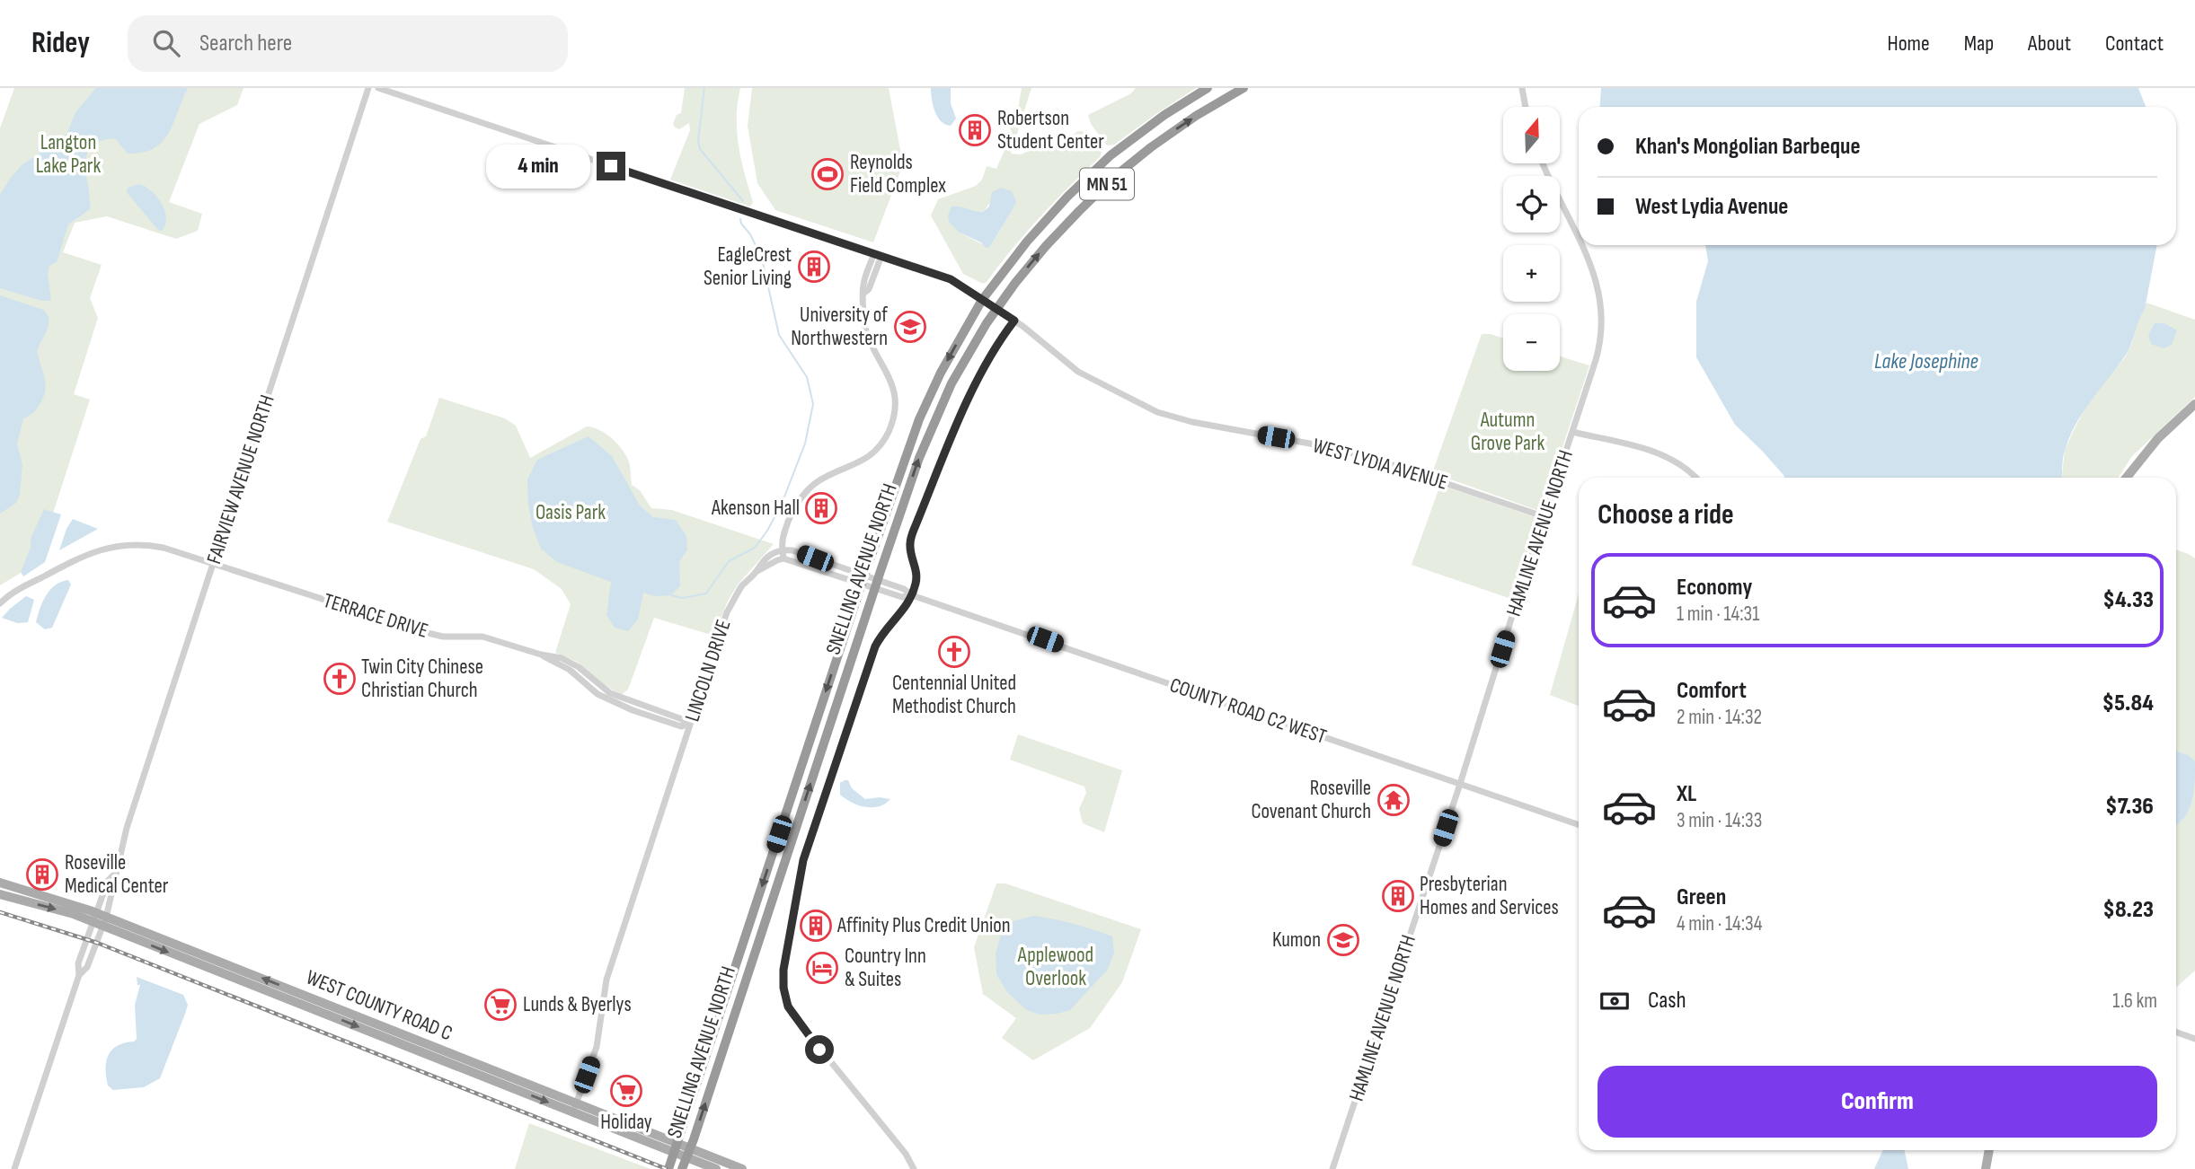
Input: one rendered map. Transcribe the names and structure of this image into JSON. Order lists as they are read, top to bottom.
{
  "streets": {
    "highway": ["MN 51", "SNELLING AVENUE NORTH"],
    "main road": ["WEST COUNTY ROAD C"],
    "street": [
      "WEST LYDIA AVENUE",
      "FAIRVIEW AVENUE NORTH",
      "HAMLINE AVENUE NORTH",
      "TERRACE DRIVE",
      "LINCOLN DRIVE",
      "COUNTY ROAD C2 WEST"
    ]
  },
  "crossings": [
    ["WEST LYDIA AVENUE", "HAMLINE AVENUE NORTH"],
    ["WEST LYDIA AVENUE", "SNELLING AVENUE NORTH"],
    ["FAIRVIEW AVENUE NORTH", "TERRACE DRIVE"],
    ["FAIRVIEW AVENUE NORTH", "WEST COUNTY ROAD C"],
    ["HAMLINE AVENUE NORTH", "COUNTY ROAD C2 WEST"],
    ["SNELLING AVENUE NORTH", "COUNTY ROAD C2 WEST"],
    ["SNELLING AVENUE NORTH", "WEST COUNTY ROAD C"],
    ["LINCOLN DRIVE", "COUNTY ROAD C2 WEST"],
    ["LINCOLN DRIVE", "WEST COUNTY ROAD C"]
  ],
  "water": ["Lake Josephine"],
  "parks": [
    "Langton Lake Park",
    "Autumn Grove Park",
    "Oasis Park",
    "Applewood Overlook"
  ],
  "places": {
    "building": [
      "Robertson Student Center",
      "EagleCrest Senior Living",
      "Akenson Hall",
      "Roseville Medical Center",
      "Presbyterian Homes and Services",
      "Affinity Plus Credit Union"
    ],
    "sports": ["Reynolds Field Complex"],
    "school or university": ["University of Northwestern", "Kumon"],
    "church": ["Centennial United Methodist Church", "Twin City Chinese Christian Church"],
    "temple": ["Roseville Covenant Church"],
    "hotel": ["Country Inn & Suites"],
    "supermarket": ["Lunds & Byerlys", "Holiday"]
  },
  "north": "top",
  "page": {
    "header": "Ridey",
    "search": "Search here",
    "nav": [
      "Home",
      "Map",
      "About",
      "Contact"
    ],
    "map_buttons": ["+", "−"],
    "banner": ["Khan's Mongolian Barbeque", "West Lydia Avenue"],
    "bubble": "4 min",
    "heading": "Choose a ride",
    "list": [
      {
        "name": "Economy",
        "note": "1 min · 14:31",
        "value": "$4.33"
      },
      {
        "name": "Comfort",
        "note": "2 min · 14:32",
        "value": "$5.84"
      },
      {
        "name": "XL",
        "note": "3 min · 14:33",
        "value": "$7.36"
      },
      {
        "name": "Green",
        "note": "4 min · 14:34",
        "value": "$8.23"
      }
    ],
    "pay": ["Cash", "1.6 km"],
    "buttons": "Confirm"
  }
}
